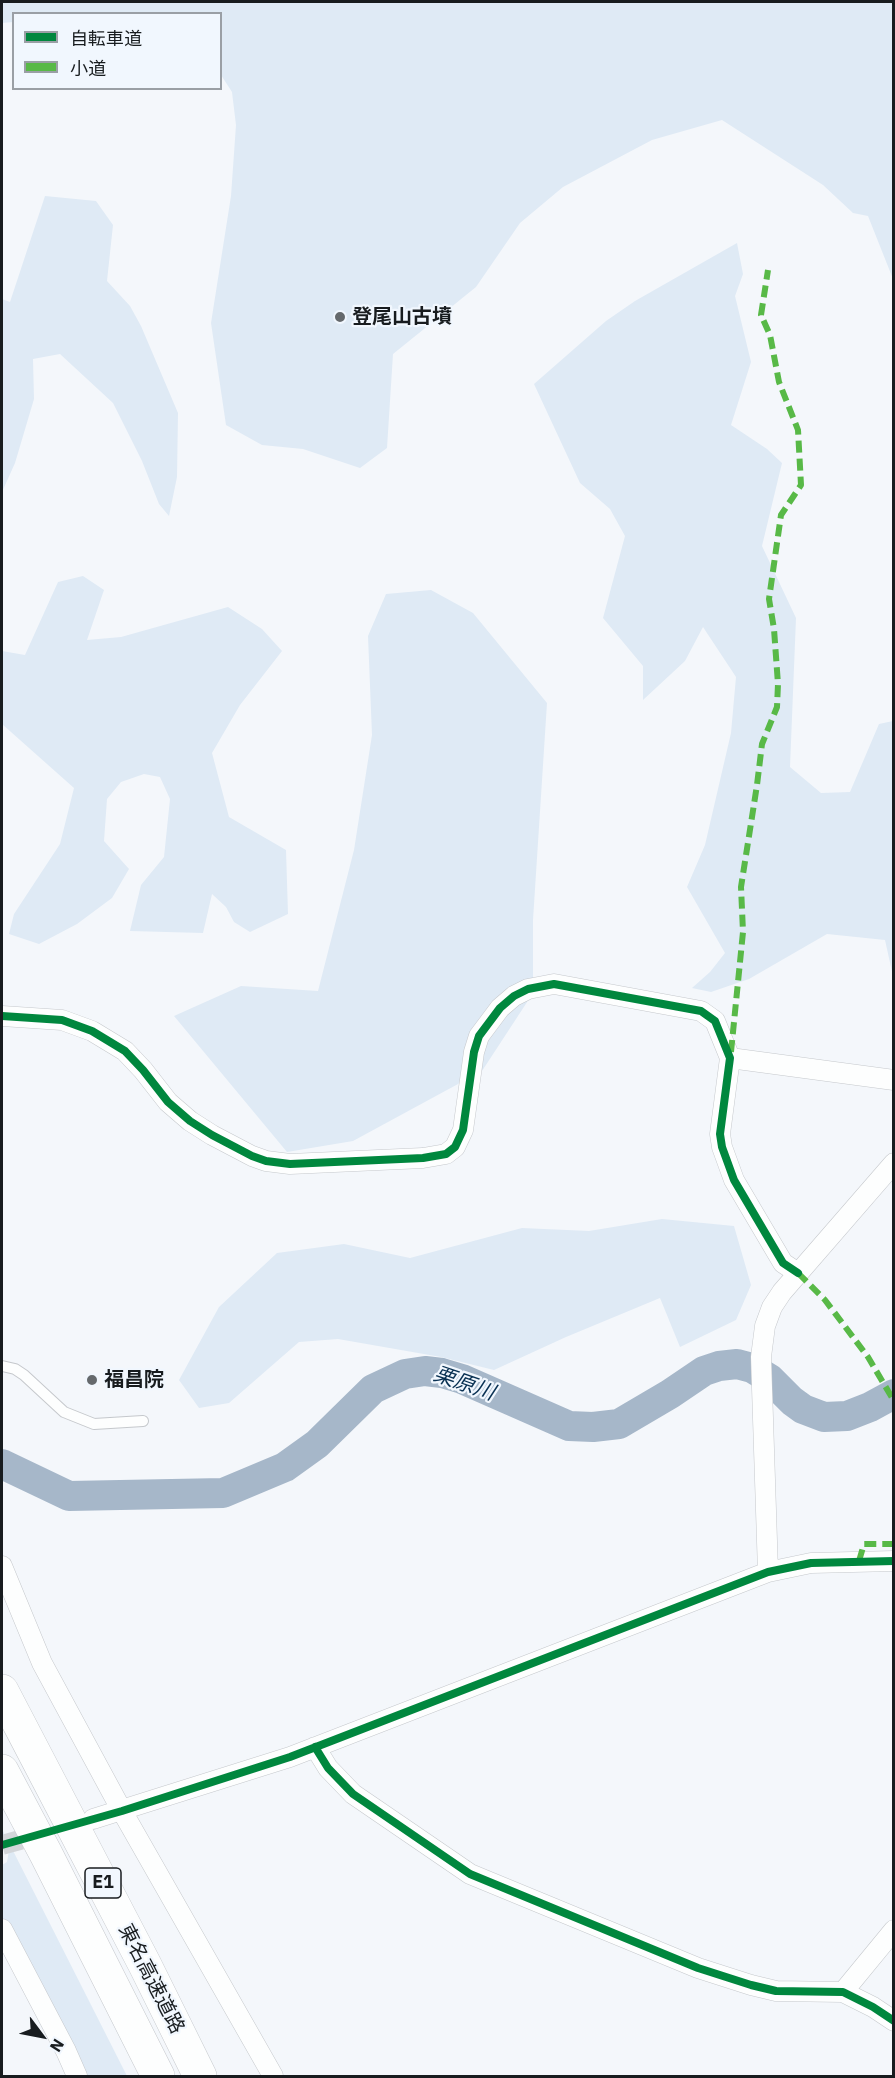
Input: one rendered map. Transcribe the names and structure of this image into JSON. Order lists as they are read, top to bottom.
{
  "streets": {
    "highway": ["E1", "東名高速道路"]
  },
  "water": ["栗原川"],
  "places": ["登尾山古墳", "福昌院"],
  "legend": ["自転車道", "小道"],
  "north": "bottom right"
}
